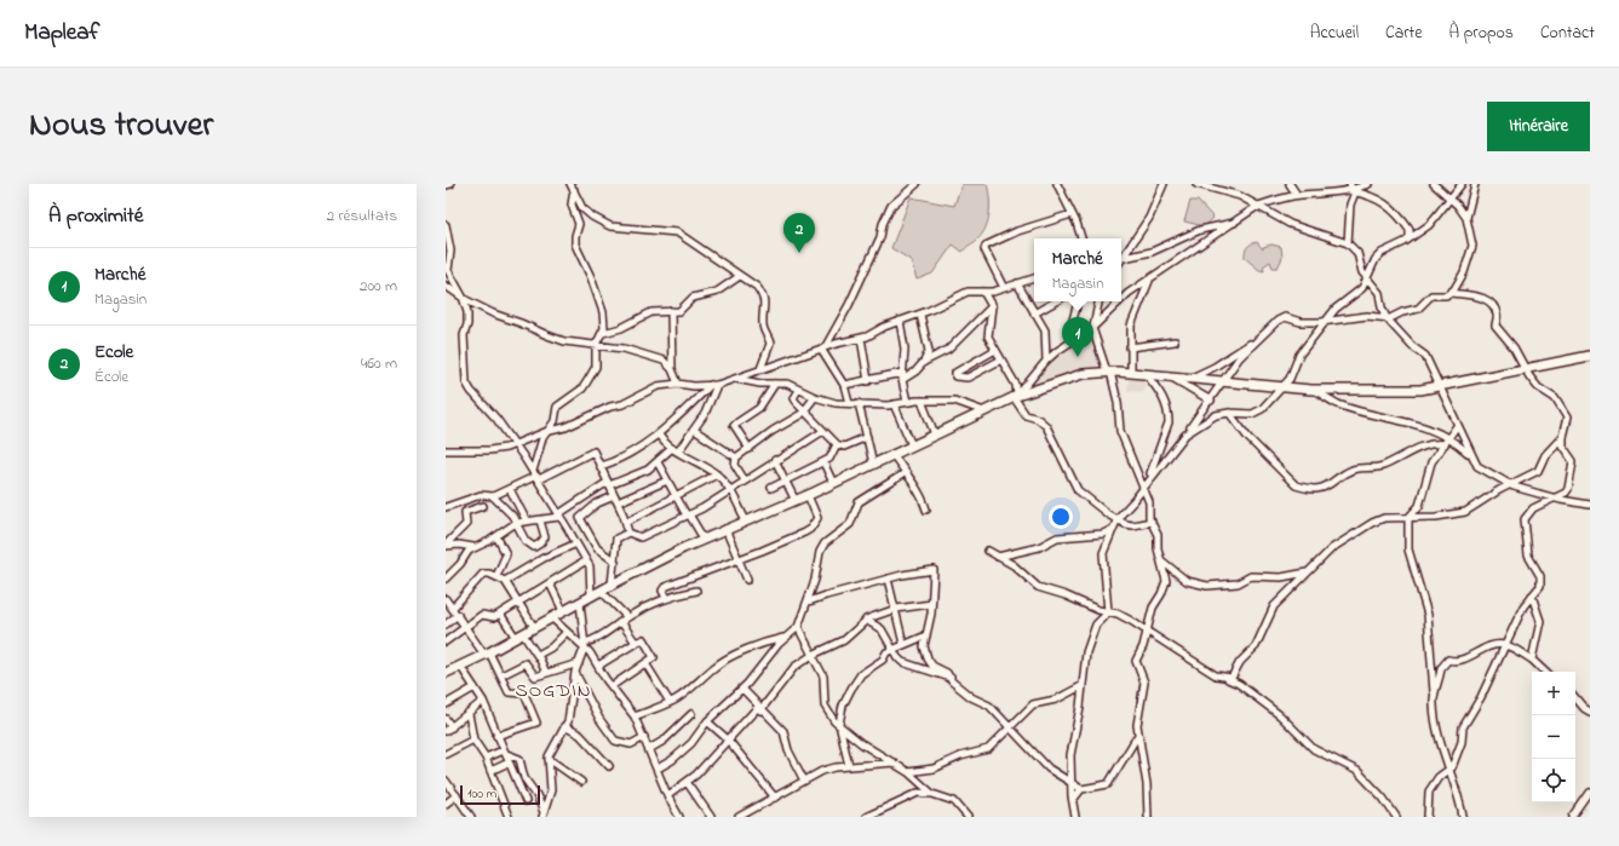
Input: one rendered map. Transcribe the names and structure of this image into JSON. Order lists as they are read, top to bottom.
{
  "districts": ["SOGDIN"],
  "scale_bar": "100 m",
  "page": {
    "header": "Mapleaf",
    "nav": [
      "Accueil",
      "Carte",
      "À propos",
      "Contact"
    ],
    "title": "Nous trouver",
    "buttons": "Itinéraire",
    "heading": ["À proximité", "2 résultats"],
    "pins": ["2", "1"],
    "popup": ["Marché", "Magasin"],
    "list": [
      {
        "mark": "1",
        "name": "Marché",
        "note": "Magasin",
        "value": "200 m"
      },
      {
        "mark": "2",
        "name": "Ecole",
        "note": "École",
        "value": "460 m"
      }
    ],
    "map_buttons": ["+", "−"],
    "scale": "100 m"
  }
}
